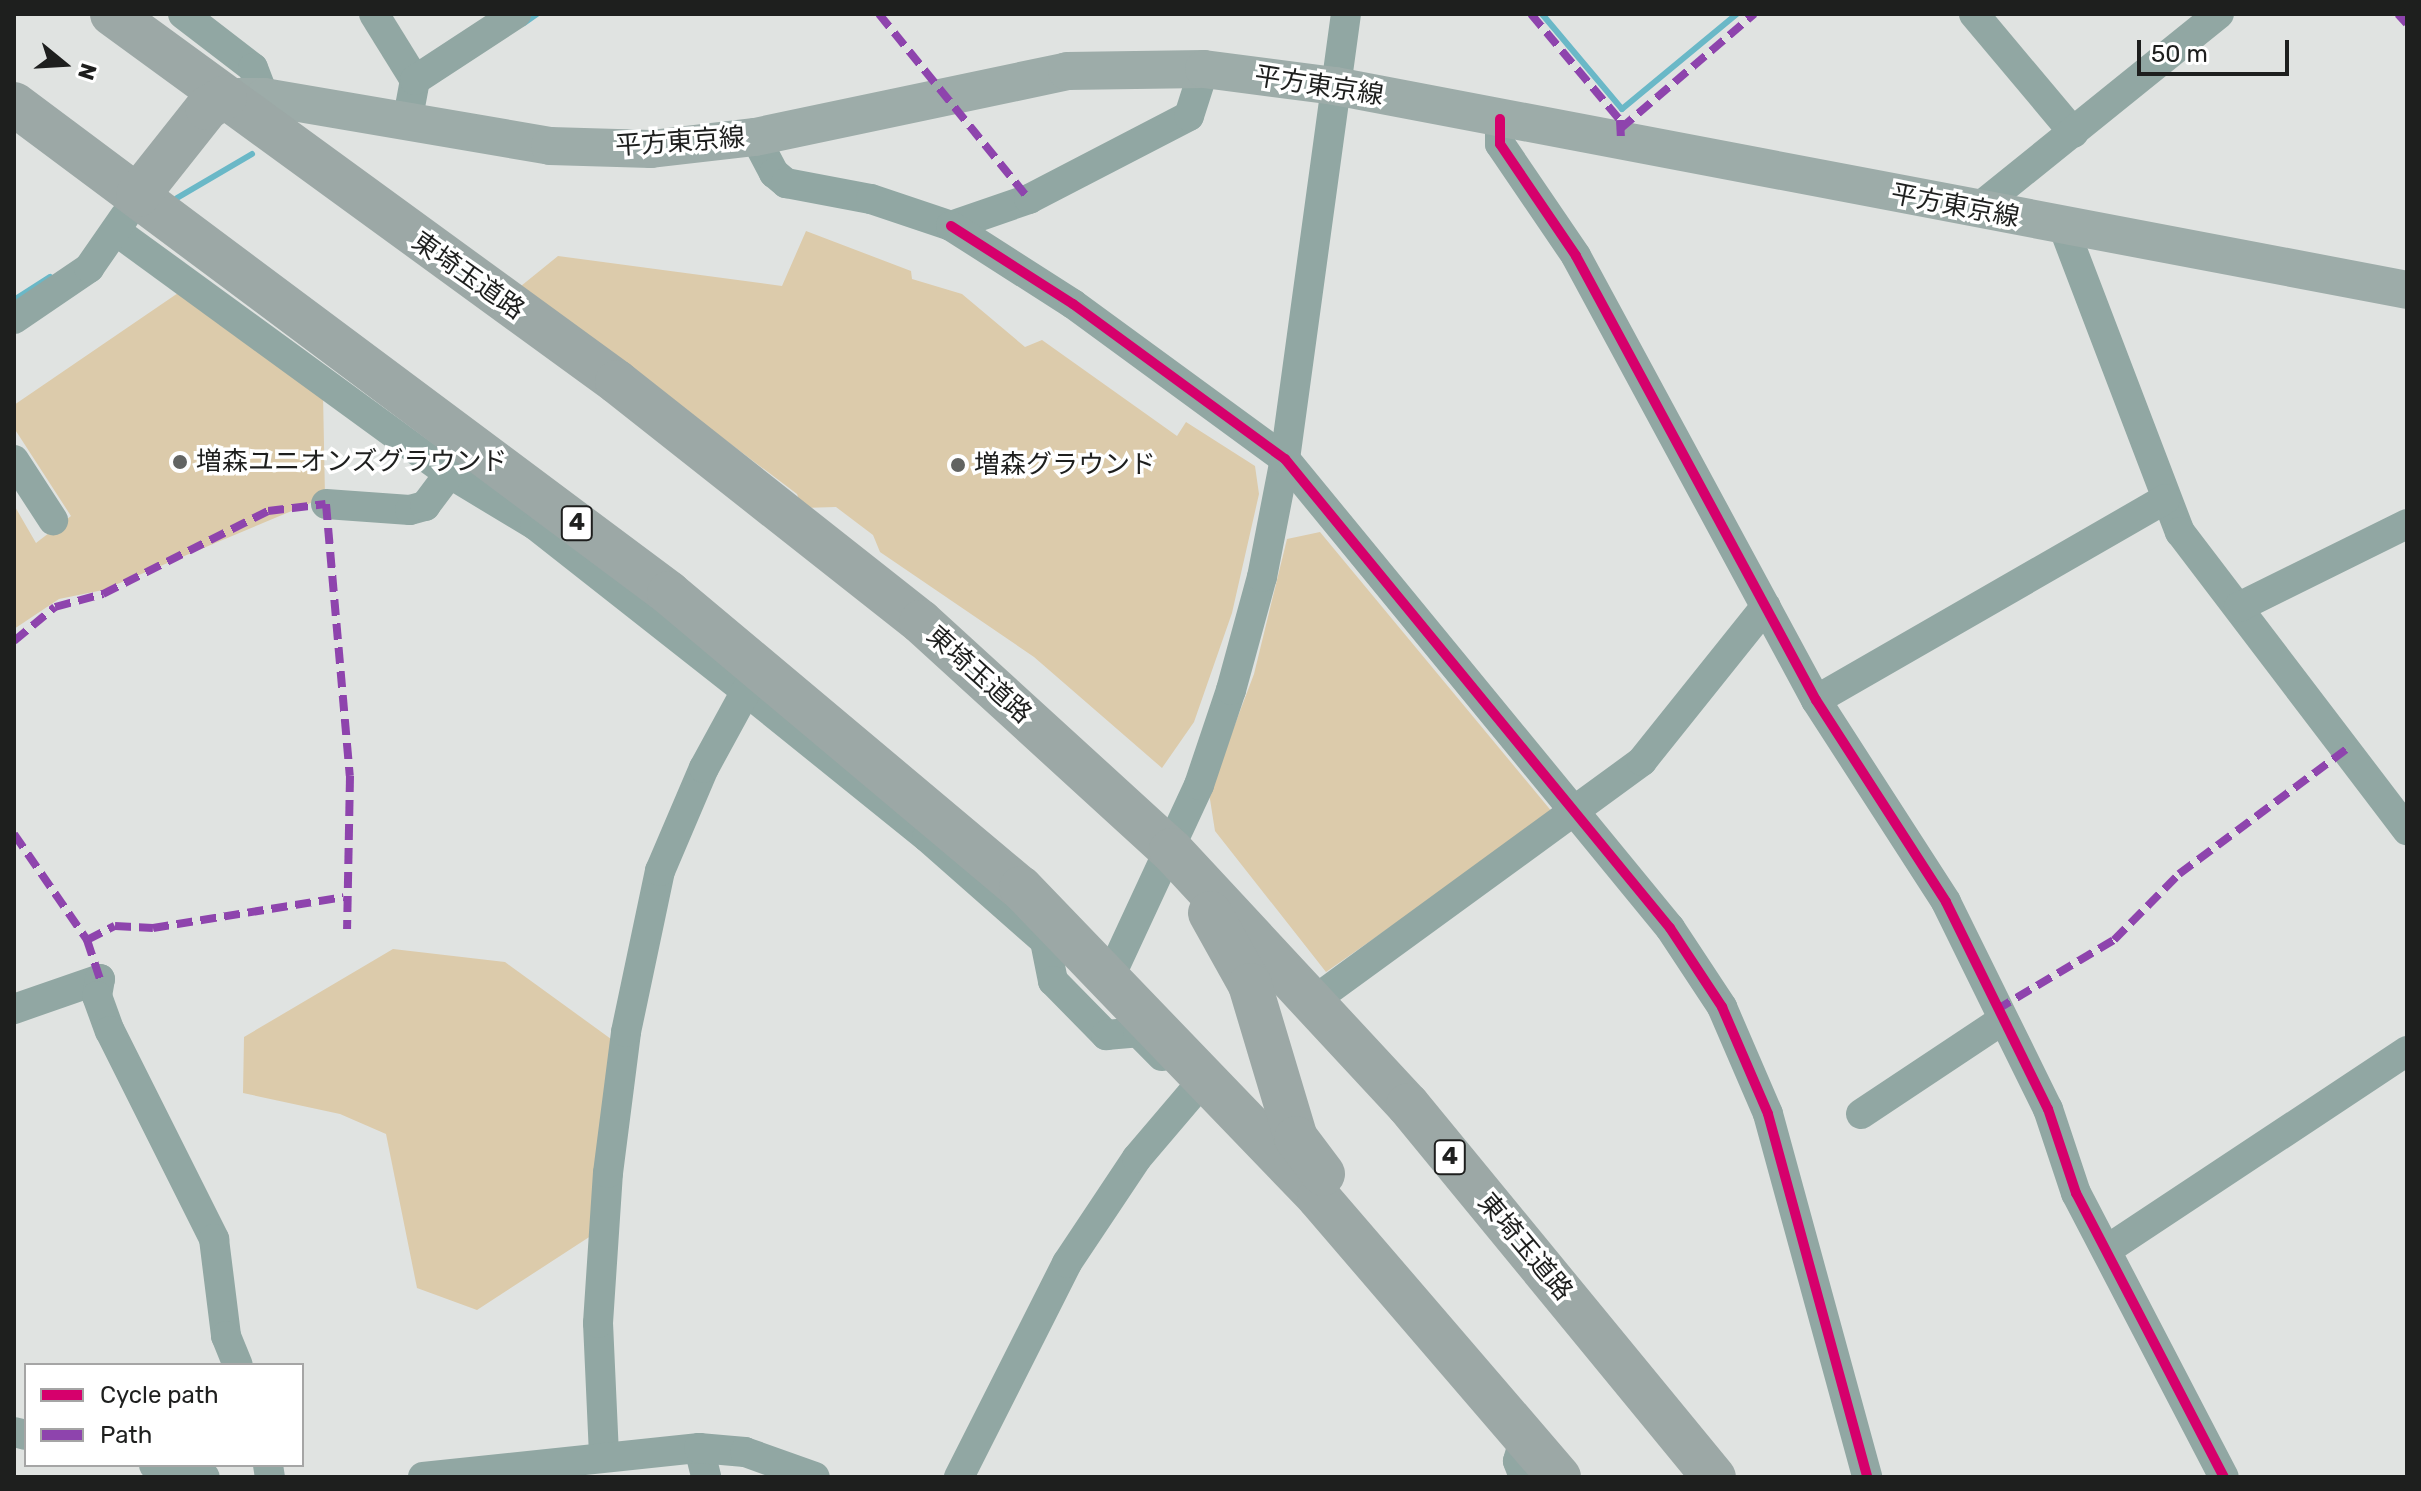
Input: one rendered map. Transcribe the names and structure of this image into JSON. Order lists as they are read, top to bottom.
{
  "streets": {
    "highway": ["東埼玉道路", "4"],
    "main road": ["平方東京線"]
  },
  "crossings": [
    ["平方東京線", "東埼玉道路"]
  ],
  "places": ["増森ユニオンズグラウンド", "増森グラウンド"],
  "legend": ["Cycle path", "Path"],
  "scale_bar": "50 m",
  "north": "right"
}
